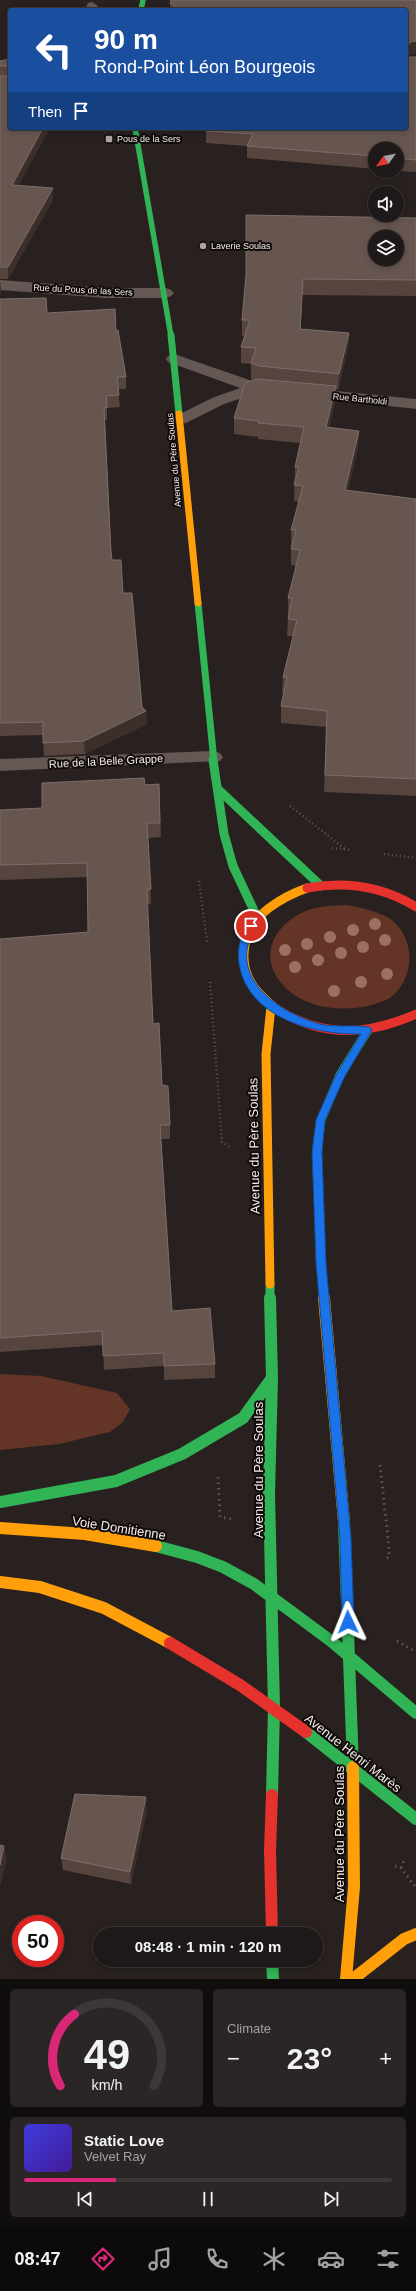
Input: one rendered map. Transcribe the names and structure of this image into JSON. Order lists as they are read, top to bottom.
{
  "streets": {
    "main road": ["Avenue du Père Soulas", "Voie Domitienne", "Avenue Henri Marès"],
    "street": ["Rue du Pous de las Sers", "Rue Bartholdi", "Rue de la Belle Grappe"]
  },
  "crossings": [
    ["Rue du Pous de las Sers", "Avenue du Père Soulas"],
    ["Rue Bartholdi", "Avenue du Père Soulas"],
    ["Avenue du Père Soulas", "Rue de la Belle Grappe"],
    ["Avenue du Père Soulas", "Voie Domitienne"],
    ["Avenue du Père Soulas", "Avenue Henri Marès"]
  ],
  "places": {
    "transit": ["Pous de la Sers"],
    "other": ["Laverie Soulas"]
  },
  "north": "bottom left",
  "page": {
    "turn": ["90 m", "Rond-Point Léon Bourgeois"],
    "then": "Then",
    "limit": "50",
    "trip": "08:48 · 1 min · 120 m",
    "tile": "Climate",
    "heat": ["−", "23°", "+"],
    "song": ["Static Love", "Velvet Ray"],
    "tabs": "08:47",
    "gauge": ["49", "km/h"]
  }
}
